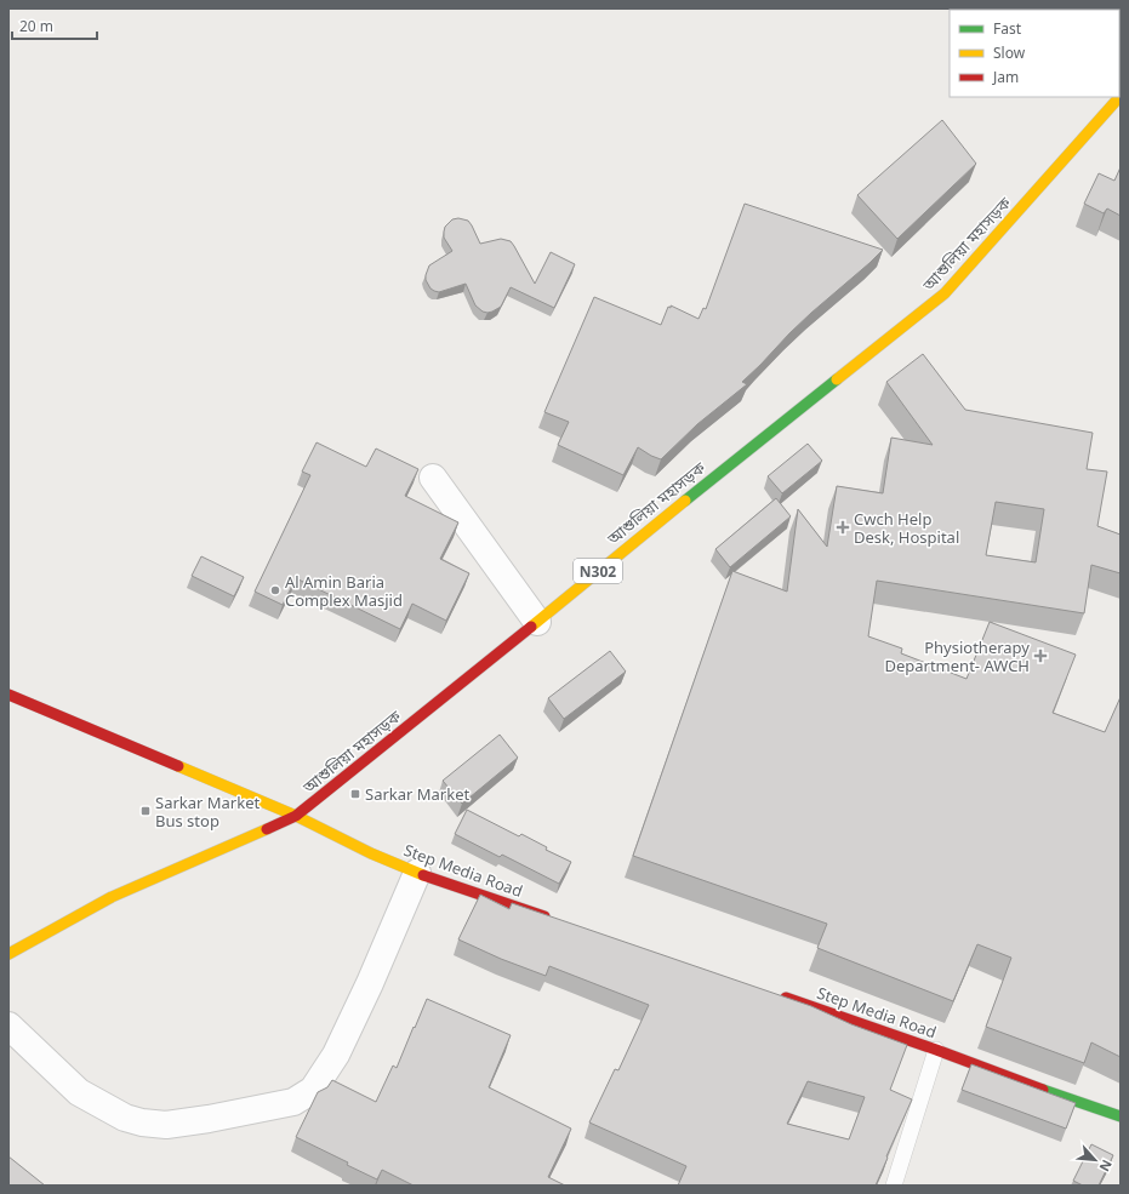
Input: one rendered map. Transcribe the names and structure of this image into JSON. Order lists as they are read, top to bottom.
{
  "streets": {
    "main road": ["আশুলিয়া মহাসড়ক", "N302", "Step Media Road"]
  },
  "crossings": [
    ["আশুলিয়া মহাসড়ক", "Step Media Road"]
  ],
  "places": {
    "health": ["Cwch Help Desk, Hospital", "Physiotherapy Department- AWCH"],
    "other": ["Al Amin Baria Complex Masjid"],
    "transit": ["Sarkar Market", "Sarkar Market Bus stop"]
  },
  "legend": ["Fast", "Slow", "Jam"],
  "scale_bar": "20 m",
  "north": "bottom right"
}
